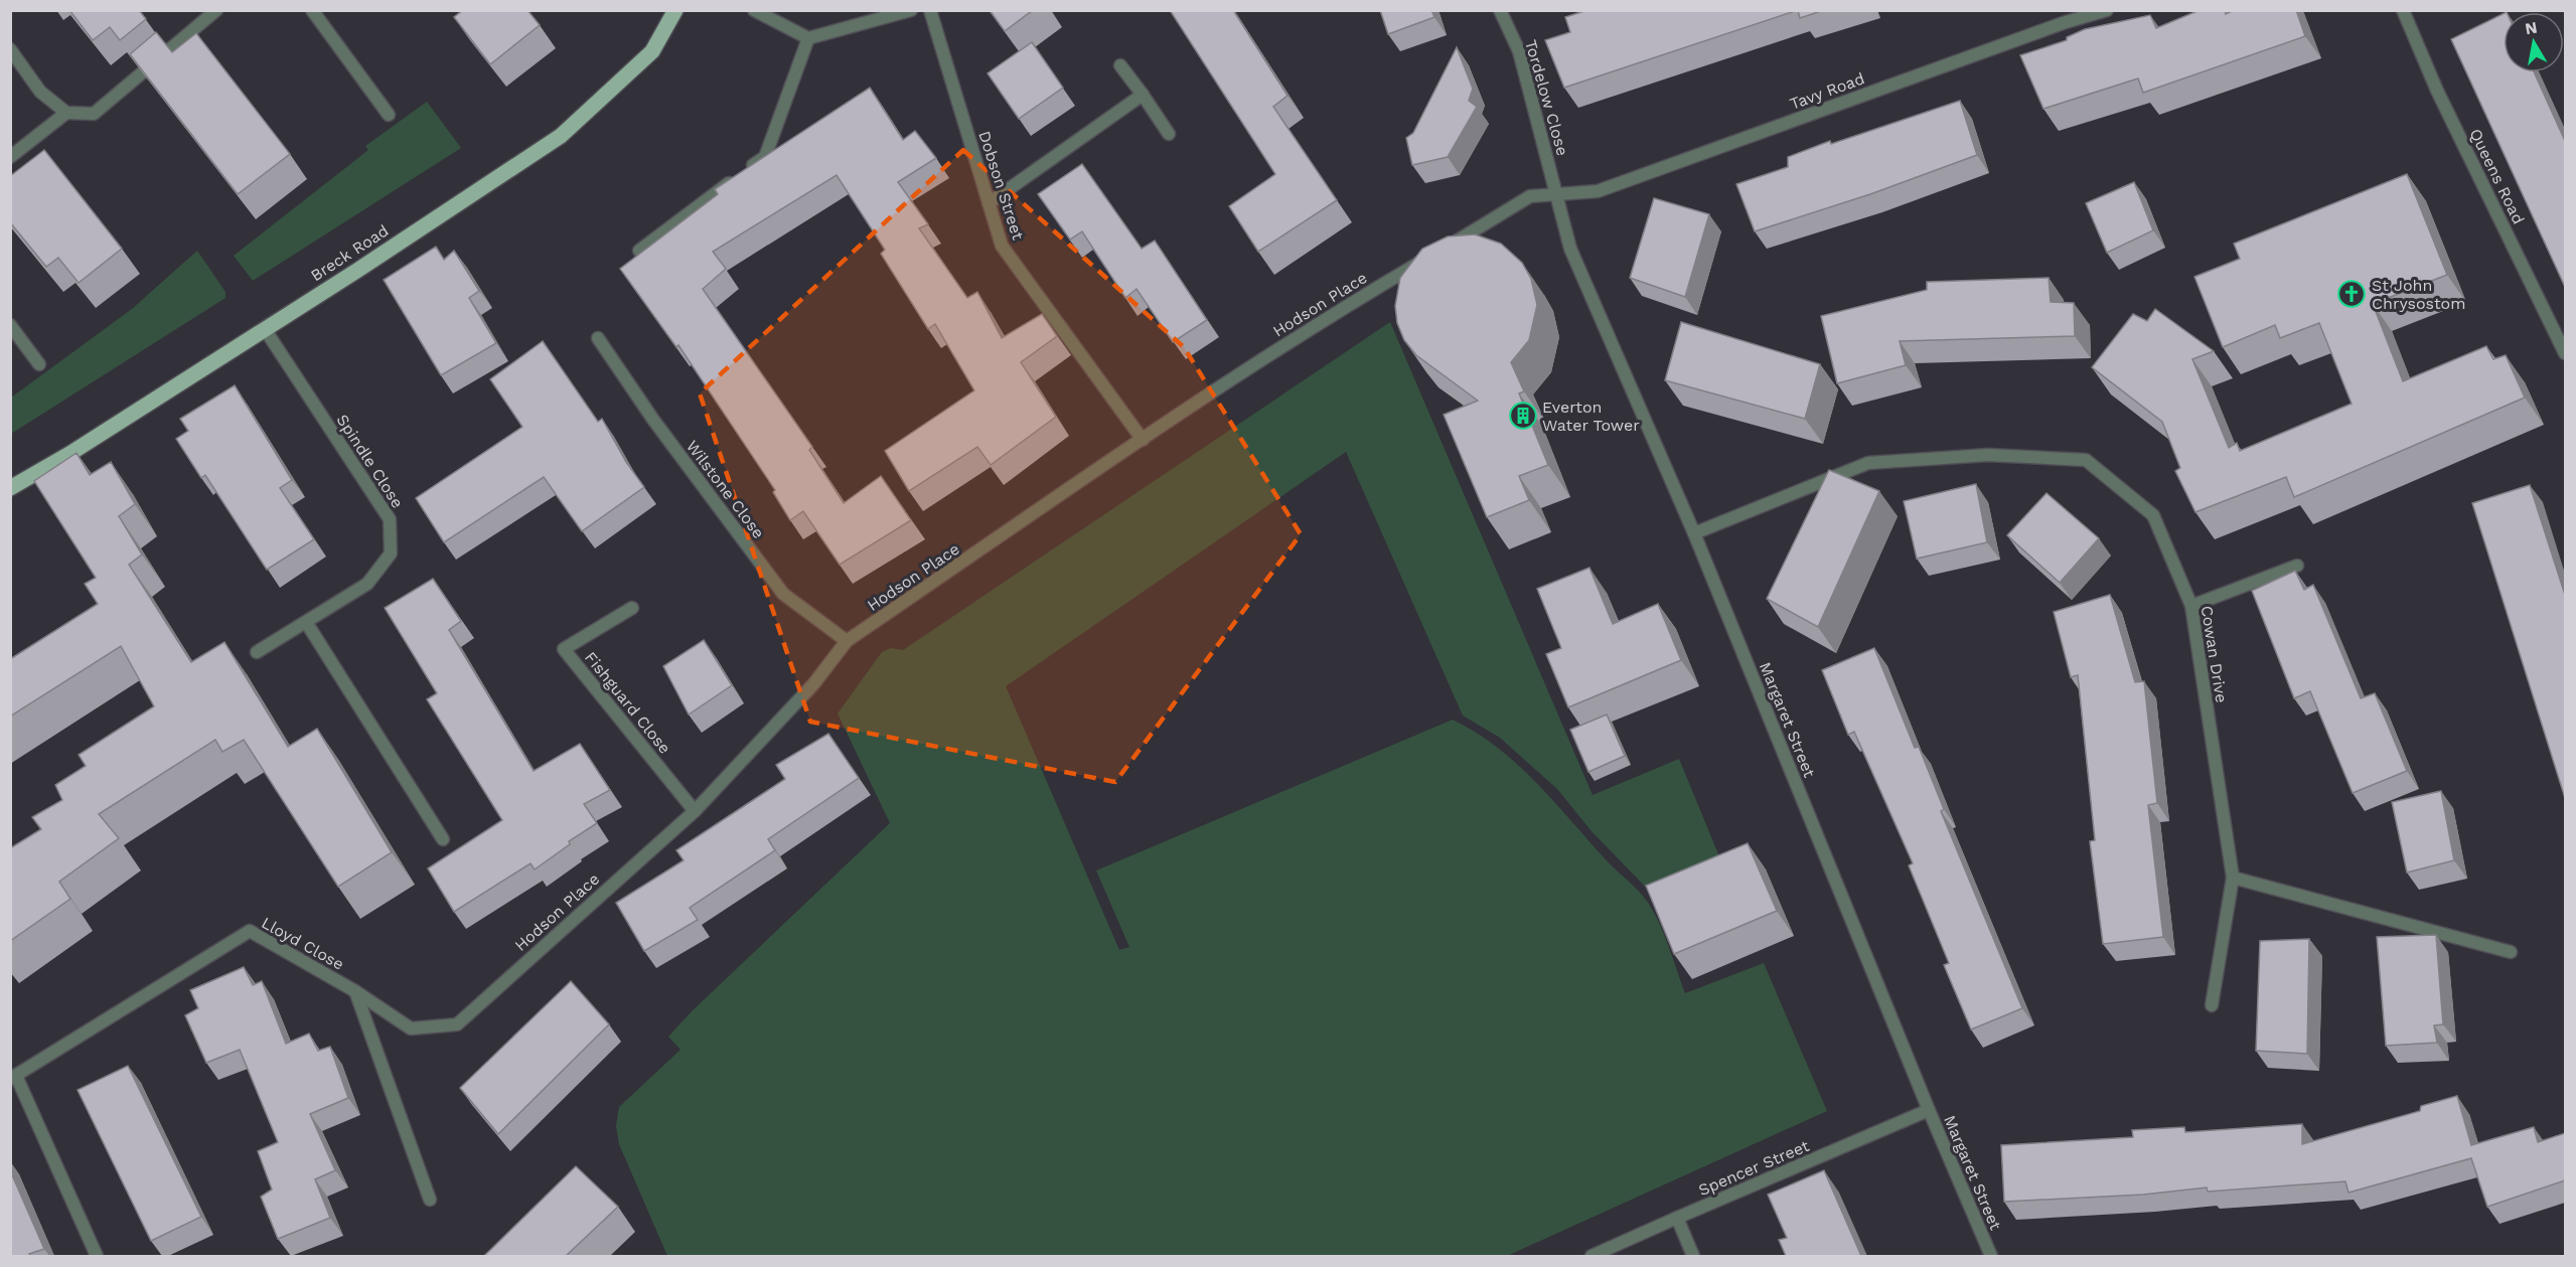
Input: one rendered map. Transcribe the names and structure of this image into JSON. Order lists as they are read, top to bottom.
{
  "streets": {
    "main road": ["Breck Road"],
    "street": [
      "Tavy Road",
      "Tordelow Close",
      "Queens Road",
      "Dobson Street",
      "Hodson Place",
      "Spindle Close",
      "Wilstone Close",
      "Cowan Drive",
      "Fishguard Close",
      "Margaret Street",
      "Lloyd Close",
      "Spencer Street"
    ]
  },
  "crossings": [
    ["Tavy Road", "Tordelow Close"],
    ["Tavy Road", "Hodson Place"],
    ["Tavy Road", "Margaret Street"],
    ["Tordelow Close", "Hodson Place"],
    ["Tordelow Close", "Margaret Street"],
    ["Dobson Street", "Hodson Place"],
    ["Breck Road", "Spindle Close"],
    ["Hodson Place", "Wilstone Close"],
    ["Hodson Place", "Fishguard Close"],
    ["Hodson Place", "Margaret Street"],
    ["Hodson Place", "Lloyd Close"],
    ["Cowan Drive", "Margaret Street"],
    ["Margaret Street", "Spencer Street"]
  ],
  "places": {
    "church": ["St John Chrysostom"],
    "building": ["Everton Water Tower"]
  },
  "north": "top"
}
